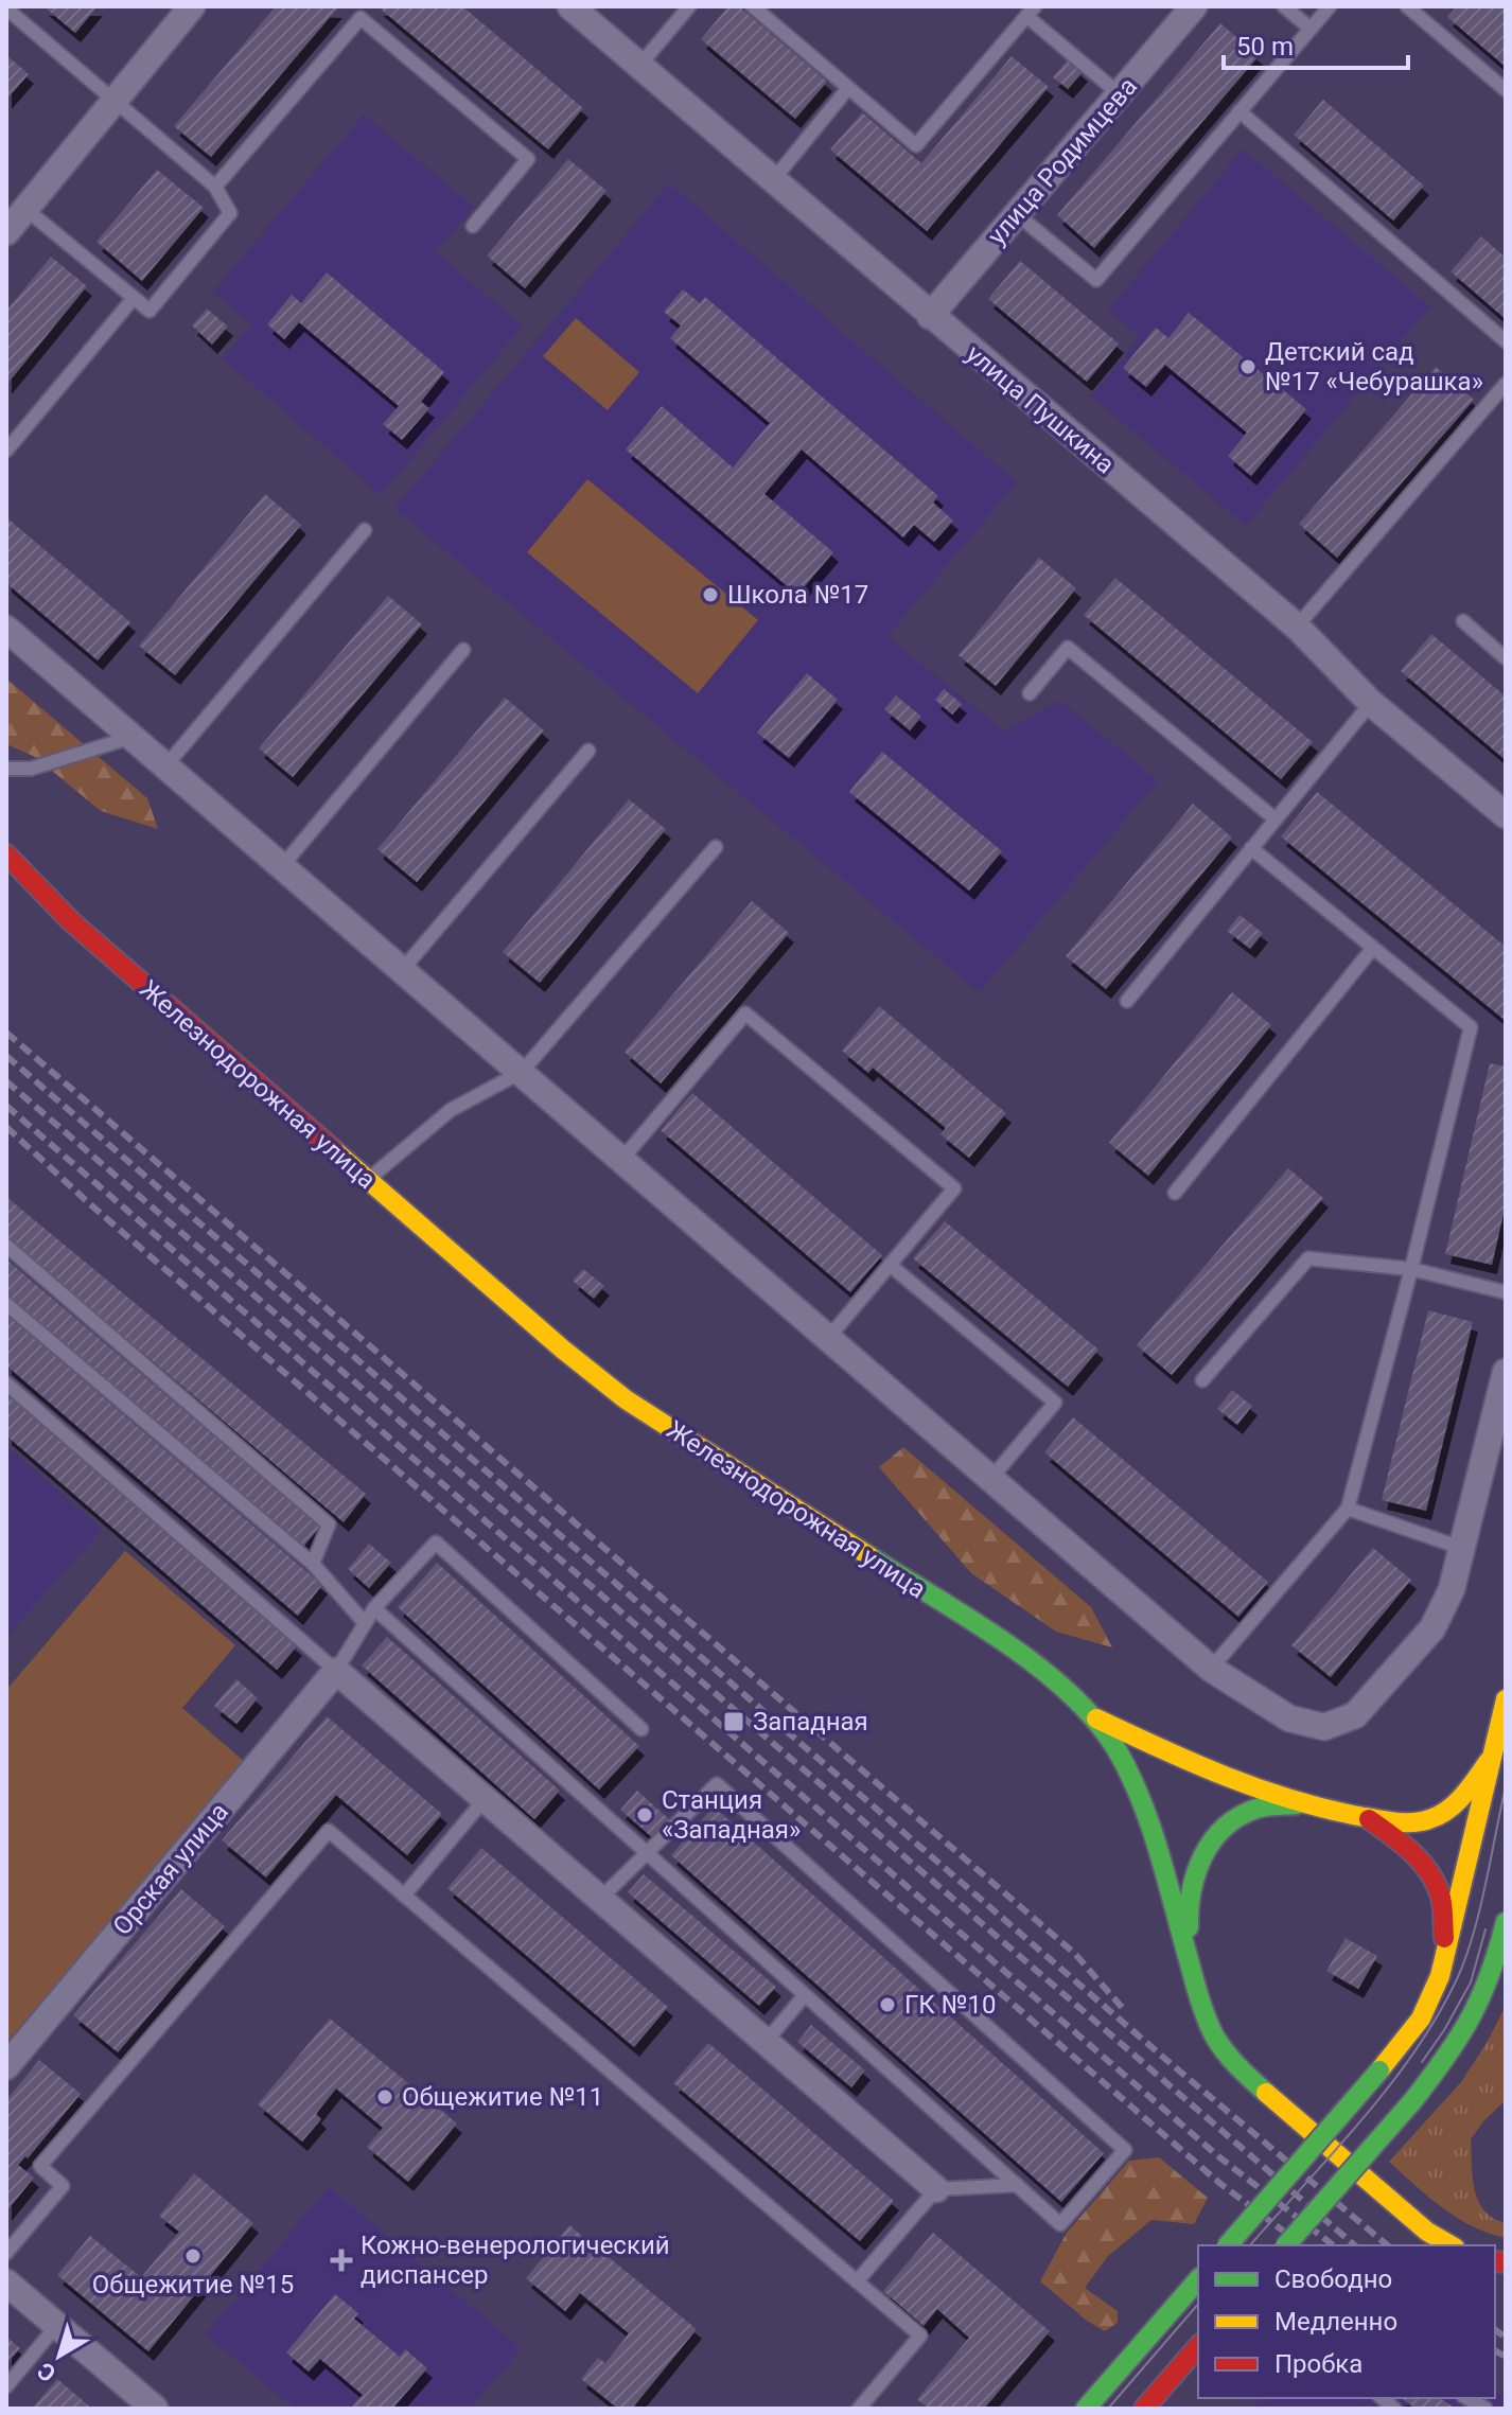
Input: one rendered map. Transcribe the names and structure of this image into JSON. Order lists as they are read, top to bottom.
{
  "streets": {
    "main road": ["Железнодорожная улица"],
    "street": ["улица Родимцева", "улица Пушкина", "Орская улица"]
  },
  "crossings": [
    ["улица Родимцева", "улица Пушкина"]
  ],
  "places": {
    "other": [
      "Детский сад №17 «Чебурашка»",
      "Школа №17",
      "Станция «Западная»",
      "ГК №10",
      "Общежитие №11",
      "Общежитие №15"
    ],
    "transit": ["Западная"],
    "health": ["Кожно-венерологический диспансер"]
  },
  "legend": ["Свободно", "Медленно", "Пробка"],
  "scale_bar": "50 m",
  "north": "bottom left"
}
